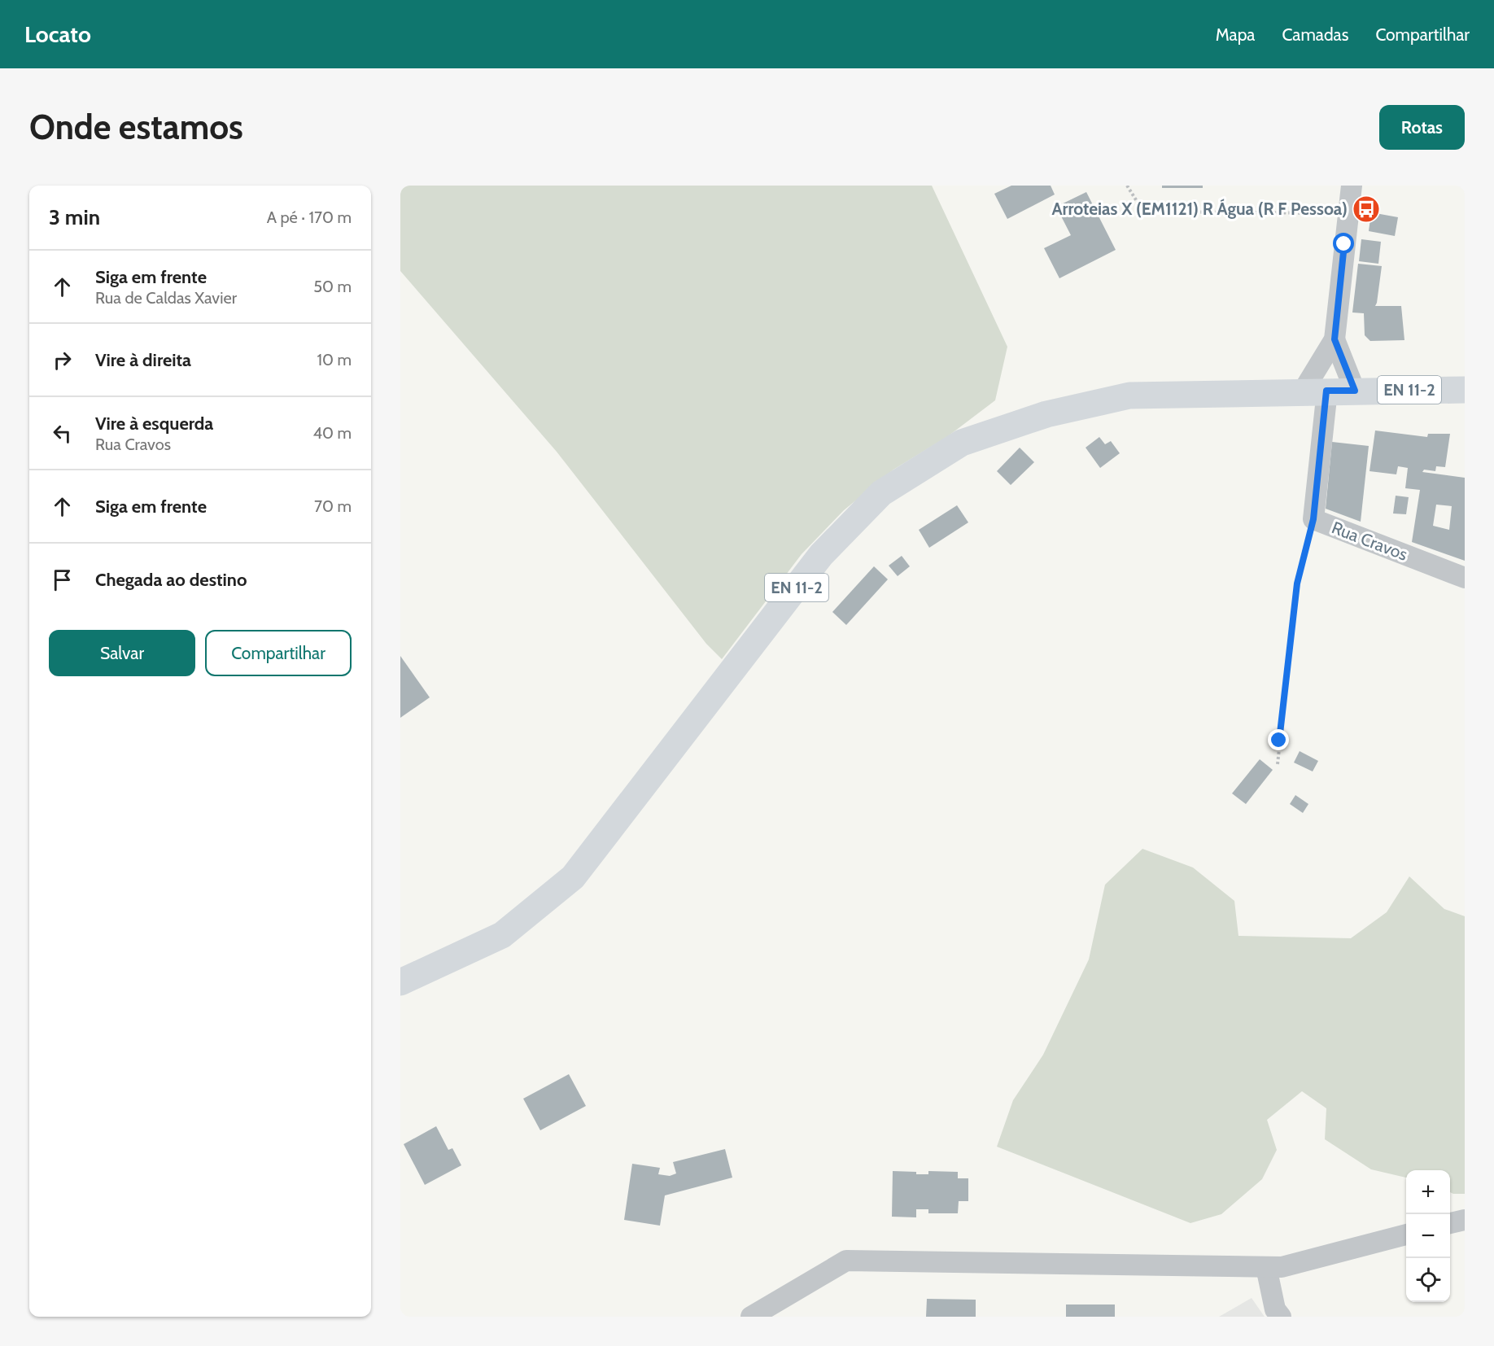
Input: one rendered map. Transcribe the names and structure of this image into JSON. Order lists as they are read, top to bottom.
{
  "streets": {
    "main road": ["EN 11-2"],
    "street": ["Rua Cravos"]
  },
  "crossings": [
    ["EN 11-2", "Rua Cravos"]
  ],
  "places": {
    "bus stop": ["Arroteias X (EM1121) R Água (R F Pessoa)"]
  },
  "page": {
    "header": "Locato",
    "nav": ["Mapa", "Camadas", "Compartilhar"],
    "buttons": [
      "Rotas",
      ["Salvar", "Compartilhar"]
    ],
    "title": "Onde estamos",
    "heading": ["3 min", "A pé · 170 m"],
    "list": [
      ["Siga em frente", "Rua de Caldas Xavier", "50 m"],
      ["Vire à direita", "10 m"],
      ["Vire à esquerda", "Rua Cravos", "40 m"],
      ["Siga em frente", "70 m"],
      "Chegada ao destino"
    ],
    "map_buttons": ["+", "−"]
  }
}
